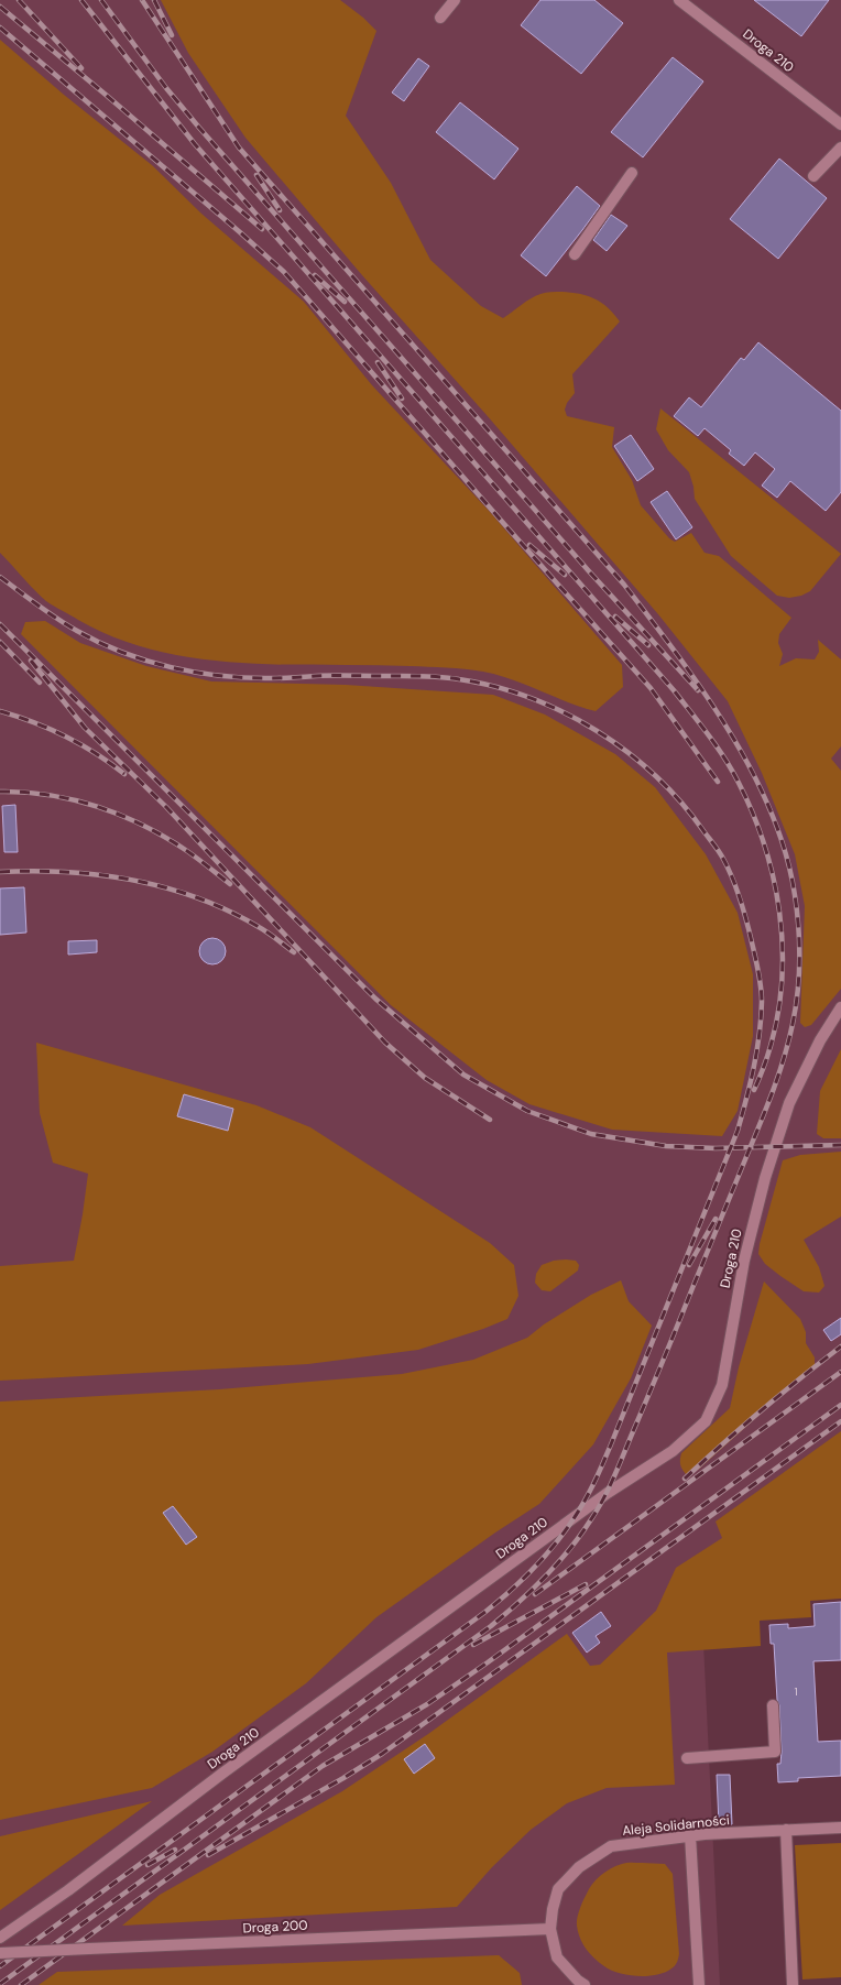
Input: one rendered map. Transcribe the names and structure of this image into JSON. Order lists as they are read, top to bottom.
{
  "streets": {
    "lane": ["Droga 210", "Aleja Solidarności", "Droga 200"]
  },
  "crossings": [
    ["Aleja Solidarności", "Droga 200"]
  ],
  "house_numbers": ["1"]
}
